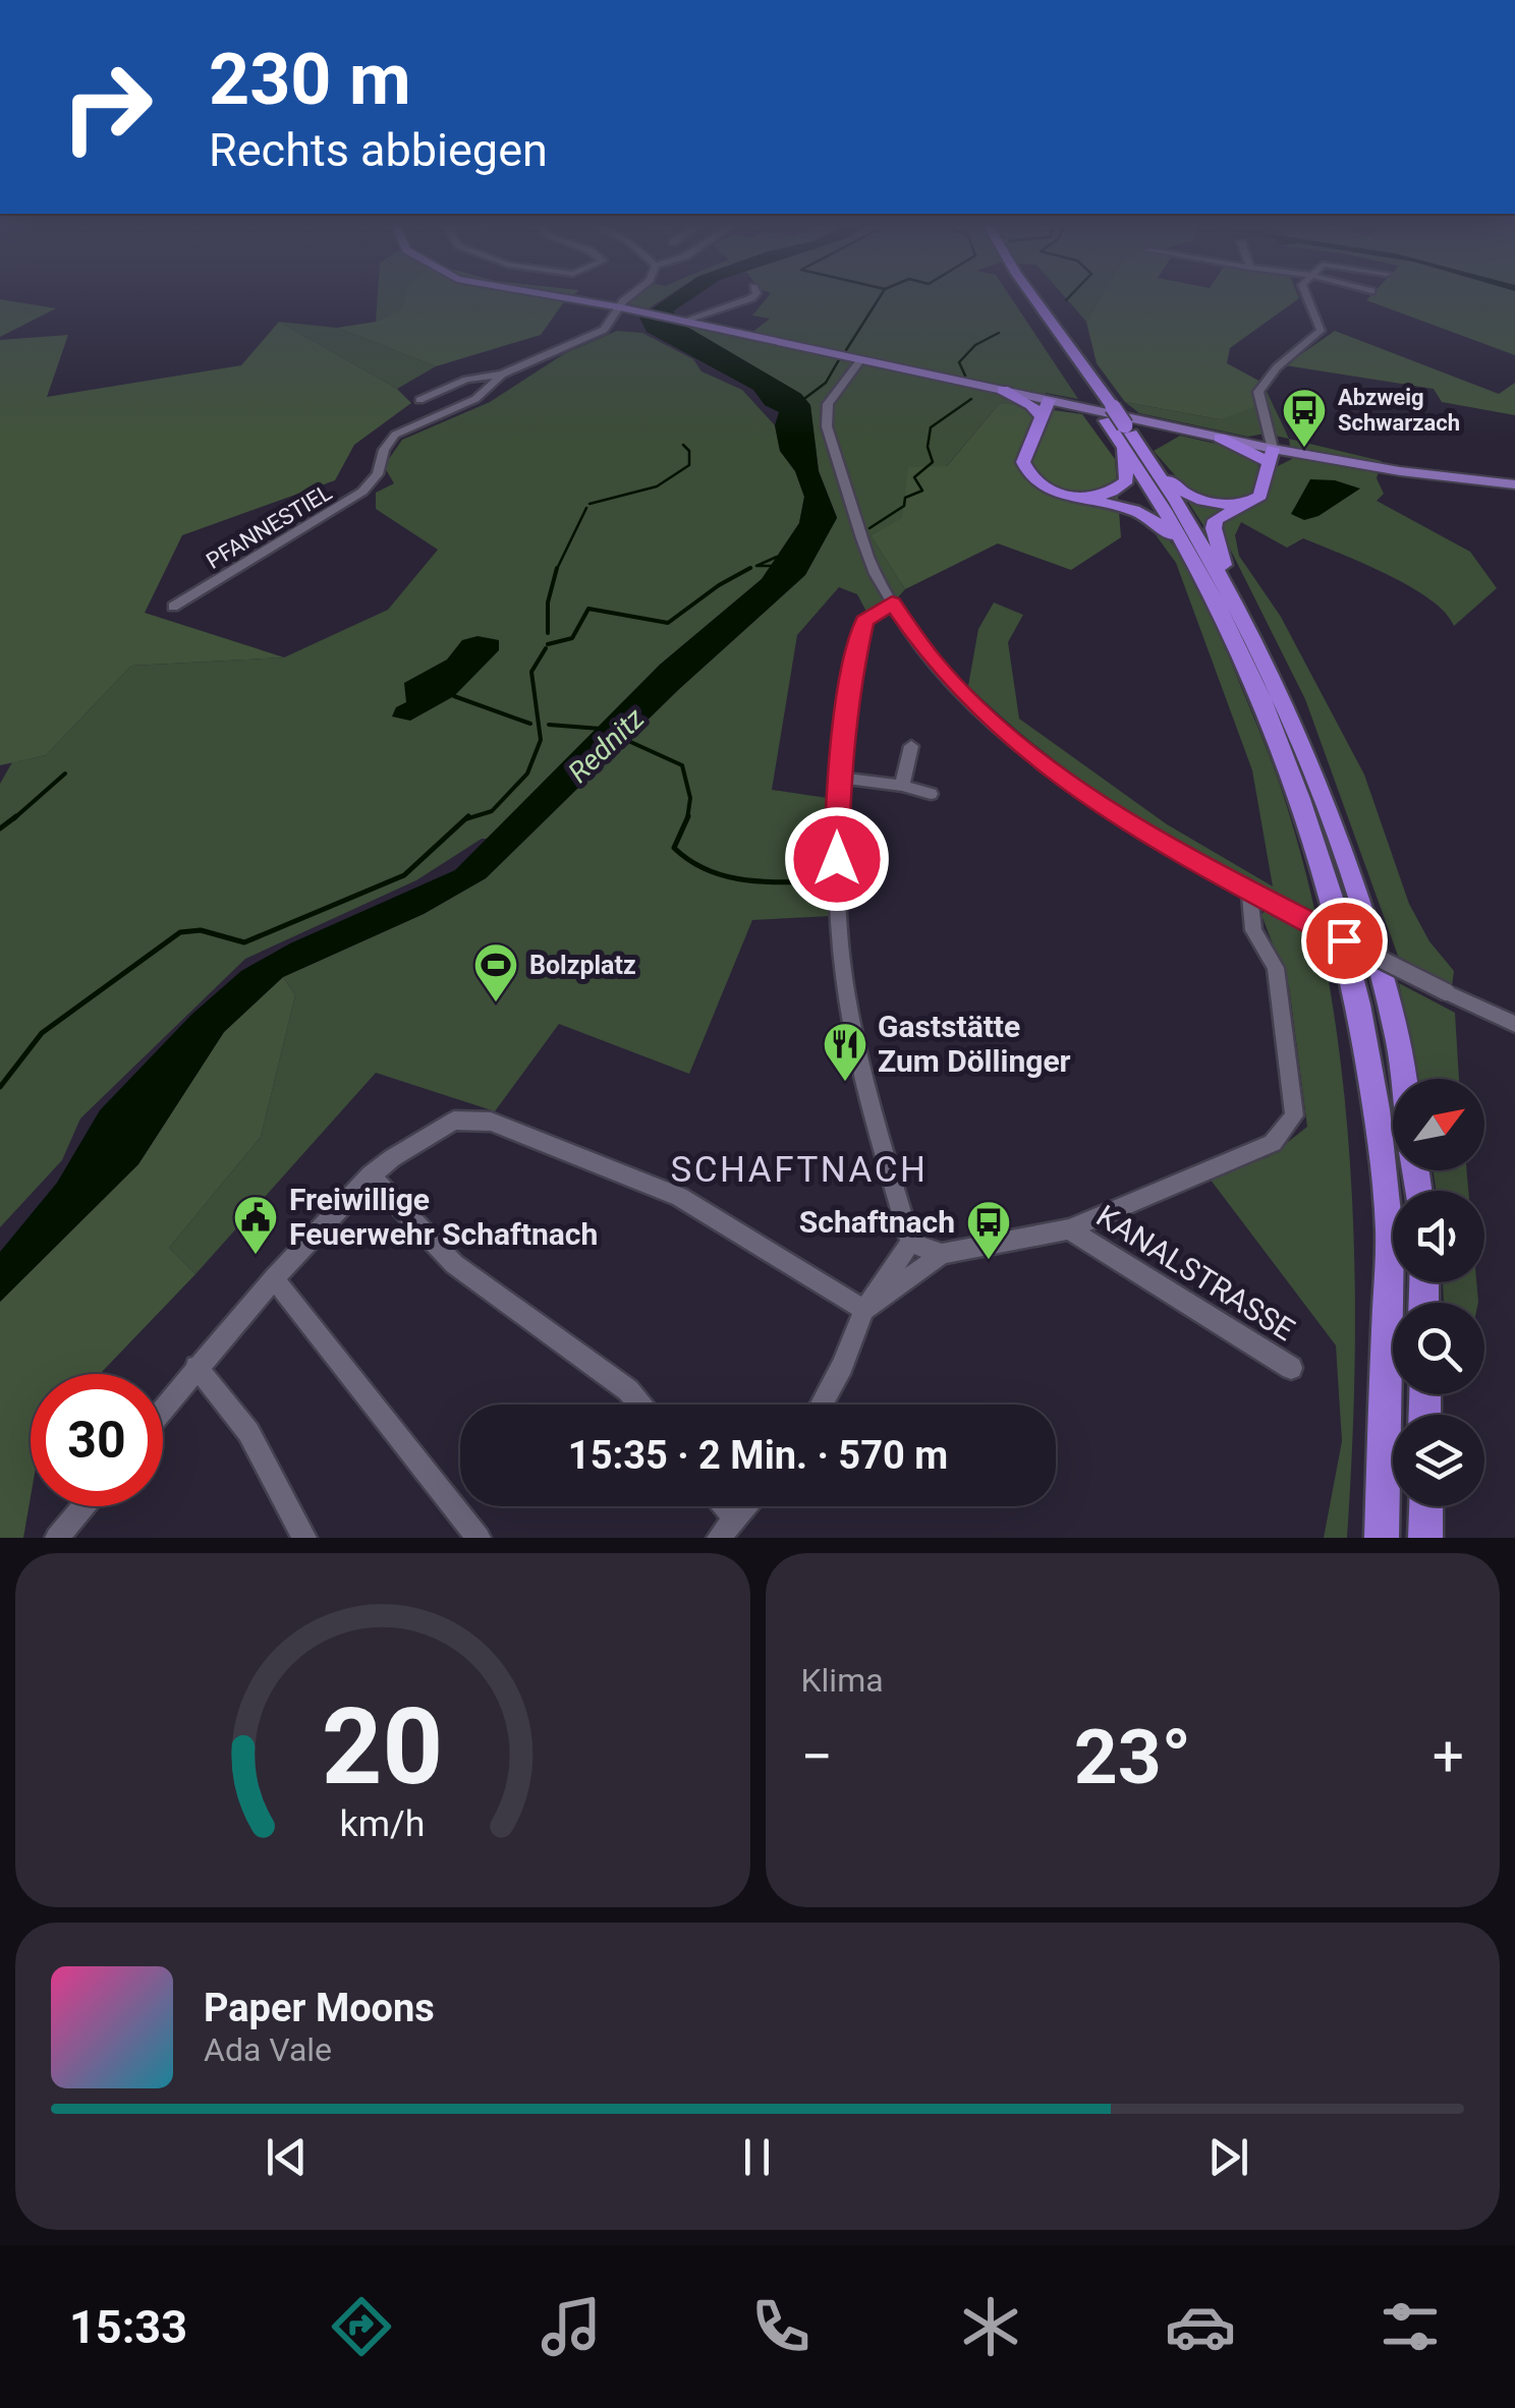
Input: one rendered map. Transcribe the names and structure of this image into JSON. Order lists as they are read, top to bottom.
{
  "streets": {
    "street": ["PFANNESTIEL", "KANALSTRASSE"]
  },
  "districts": ["SCHAFTNACH"],
  "water": ["Rednitz"],
  "places": {
    "bus stop": ["Abzweig Schwarzach", "Schaftnach"],
    "sports": ["Bolzplatz"],
    "restaurant": ["Gaststätte Zum Döllinger"],
    "public building": ["Freiwillige Feuerwehr Schaftnach"]
  },
  "north": "top right",
  "page": {
    "turn": ["230 m", "Rechts abbiegen"],
    "limit": "30",
    "trip": "15:35 · 2 Min. · 570 m",
    "tile": "Klima",
    "heat": ["−", "23°", "+"],
    "song": ["Paper Moons", "Ada Vale"],
    "tabs": "15:33",
    "gauge": ["20", "km/h"]
  }
}
